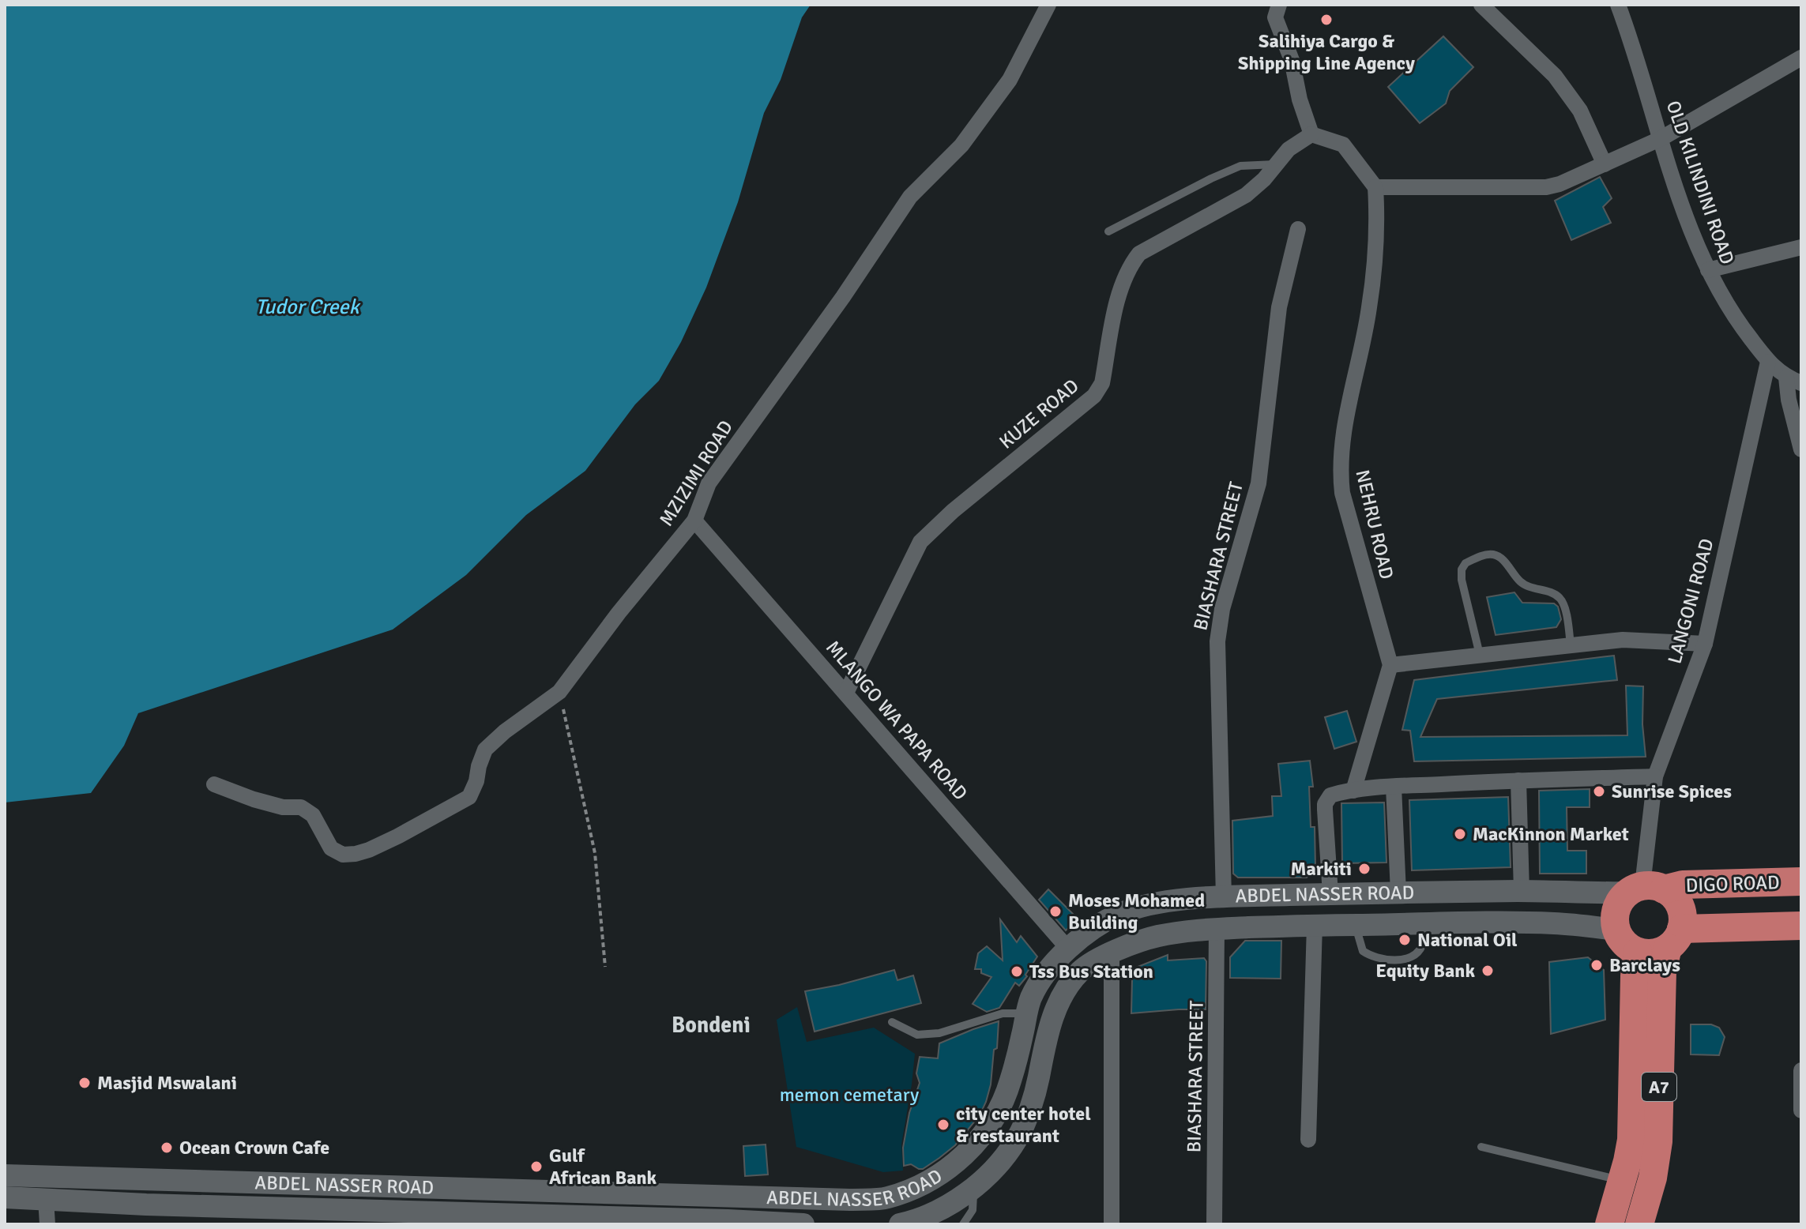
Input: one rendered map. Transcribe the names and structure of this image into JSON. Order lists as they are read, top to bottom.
{
  "streets": {
    "highway": ["DIGO ROAD", "A7"],
    "main road": ["ABDEL NASSER ROAD"],
    "street": [
      "OLD KILINDINI ROAD",
      "KUZE ROAD",
      "MZIZIMI ROAD",
      "NEHRU ROAD",
      "BIASHARA STREET",
      "LANGONI ROAD",
      "MLANGO WA PAPA ROAD"
    ]
  },
  "crossings": [
    ["OLD KILINDINI ROAD", "LANGONI ROAD"],
    ["KUZE ROAD", "MLANGO WA PAPA ROAD"],
    ["MZIZIMI ROAD", "MLANGO WA PAPA ROAD"],
    ["BIASHARA STREET", "ABDEL NASSER ROAD"],
    ["LANGONI ROAD", "DIGO ROAD"],
    ["LANGONI ROAD", "ABDEL NASSER ROAD"],
    ["LANGONI ROAD", "A7"],
    ["MLANGO WA PAPA ROAD", "ABDEL NASSER ROAD"],
    ["DIGO ROAD", "ABDEL NASSER ROAD"],
    ["DIGO ROAD", "A7"],
    ["ABDEL NASSER ROAD", "A7"]
  ],
  "districts": ["Bondeni"],
  "water": ["Tudor Creek"],
  "parks": ["memon cemetary"],
  "places": [
    "Salihiya Cargo & Shipping Line Agency",
    "Sunrise Spices",
    "MacKinnon Market",
    "Markiti",
    "Moses Mohamed Building",
    "National Oil",
    "Barclays",
    "Equity Bank",
    "Tss Bus Station",
    "Masjid Mswalani",
    "city center hotel & restaurant",
    "Ocean Crown Cafe",
    "Gulf African Bank"
  ]
}
